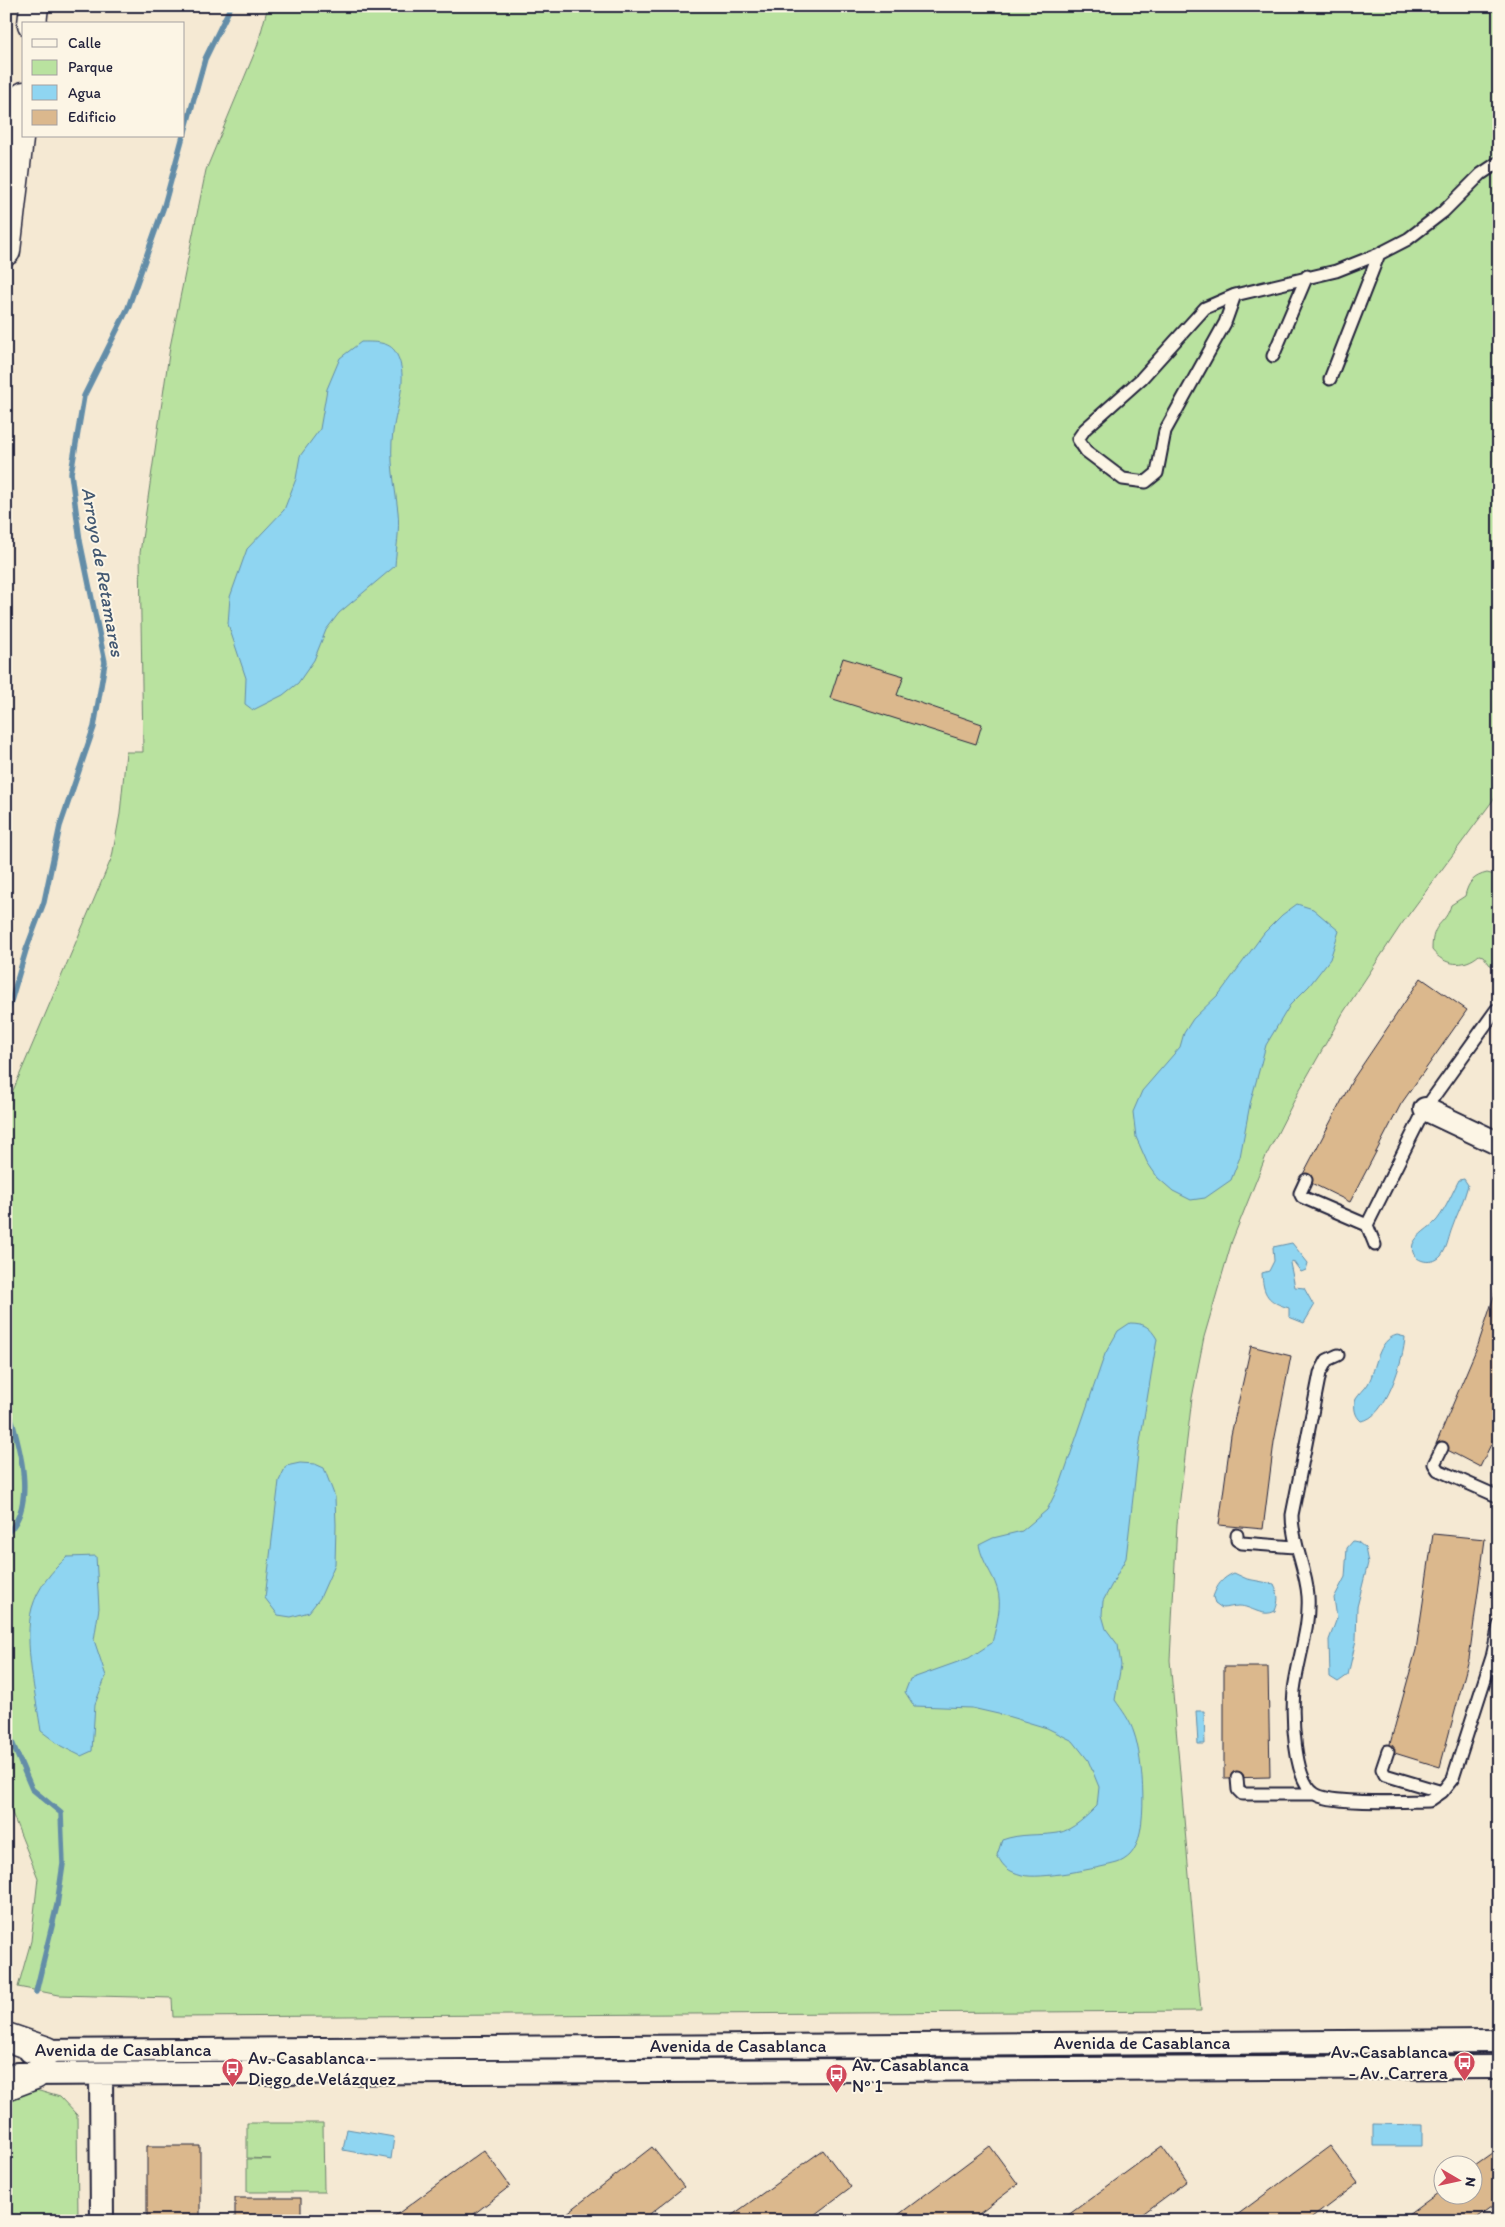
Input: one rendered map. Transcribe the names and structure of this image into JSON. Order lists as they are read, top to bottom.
{
  "streets": {
    "street": ["Avenida de Casablanca"]
  },
  "water": ["Arroyo de Retamares"],
  "places": {
    "bus stop": ["Av. Casablanca - Av. Carrera", "Av. Casablanca - Diego de Velázquez", "Av. Casablanca Nº 1"]
  },
  "legend": [
    "Calle",
    "Parque",
    "Agua",
    "Edificio"
  ],
  "north": "right"
}
